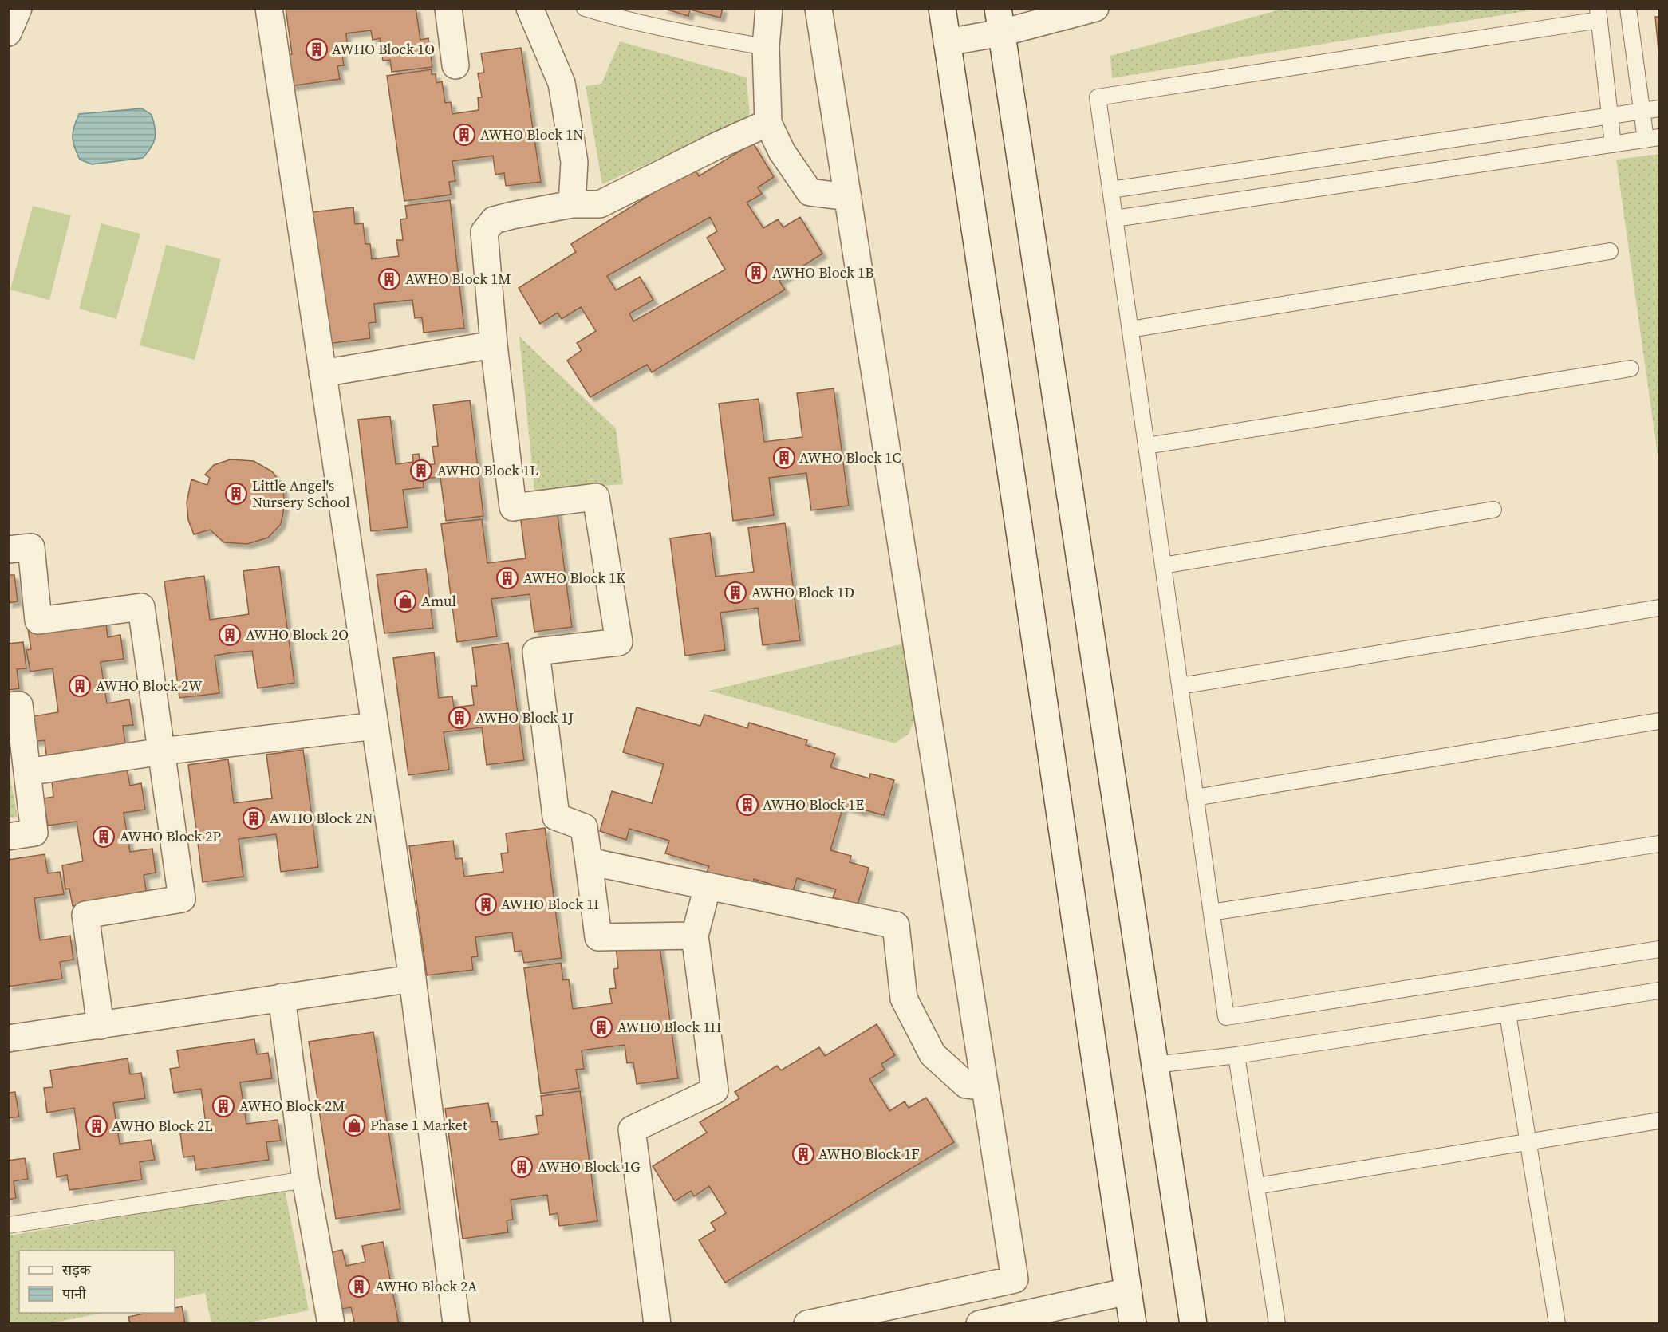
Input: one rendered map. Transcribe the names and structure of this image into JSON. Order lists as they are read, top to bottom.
{
  "places": {
    "building": [
      "AWHO Block 1O",
      "AWHO Block 1N",
      "AWHO Block 1B",
      "AWHO Block 1M",
      "AWHO Block 1C",
      "AWHO Block 1L",
      "Little Angel's Nursery School",
      "AWHO Block 1K",
      "AWHO Block 1D",
      "AWHO Block 2O",
      "AWHO Block 2W",
      "AWHO Block 1J",
      "AWHO Block 1E",
      "AWHO Block 2N",
      "AWHO Block 2P",
      "AWHO Block 1I",
      "AWHO Block 1H",
      "AWHO Block 2M",
      "AWHO Block 2L",
      "AWHO Block 1F",
      "AWHO Block 1G",
      "AWHO Block 2A"
    ],
    "shop": ["Amul", "Phase 1 Market"]
  },
  "legend": ["सड़क", "पानी"]
}
